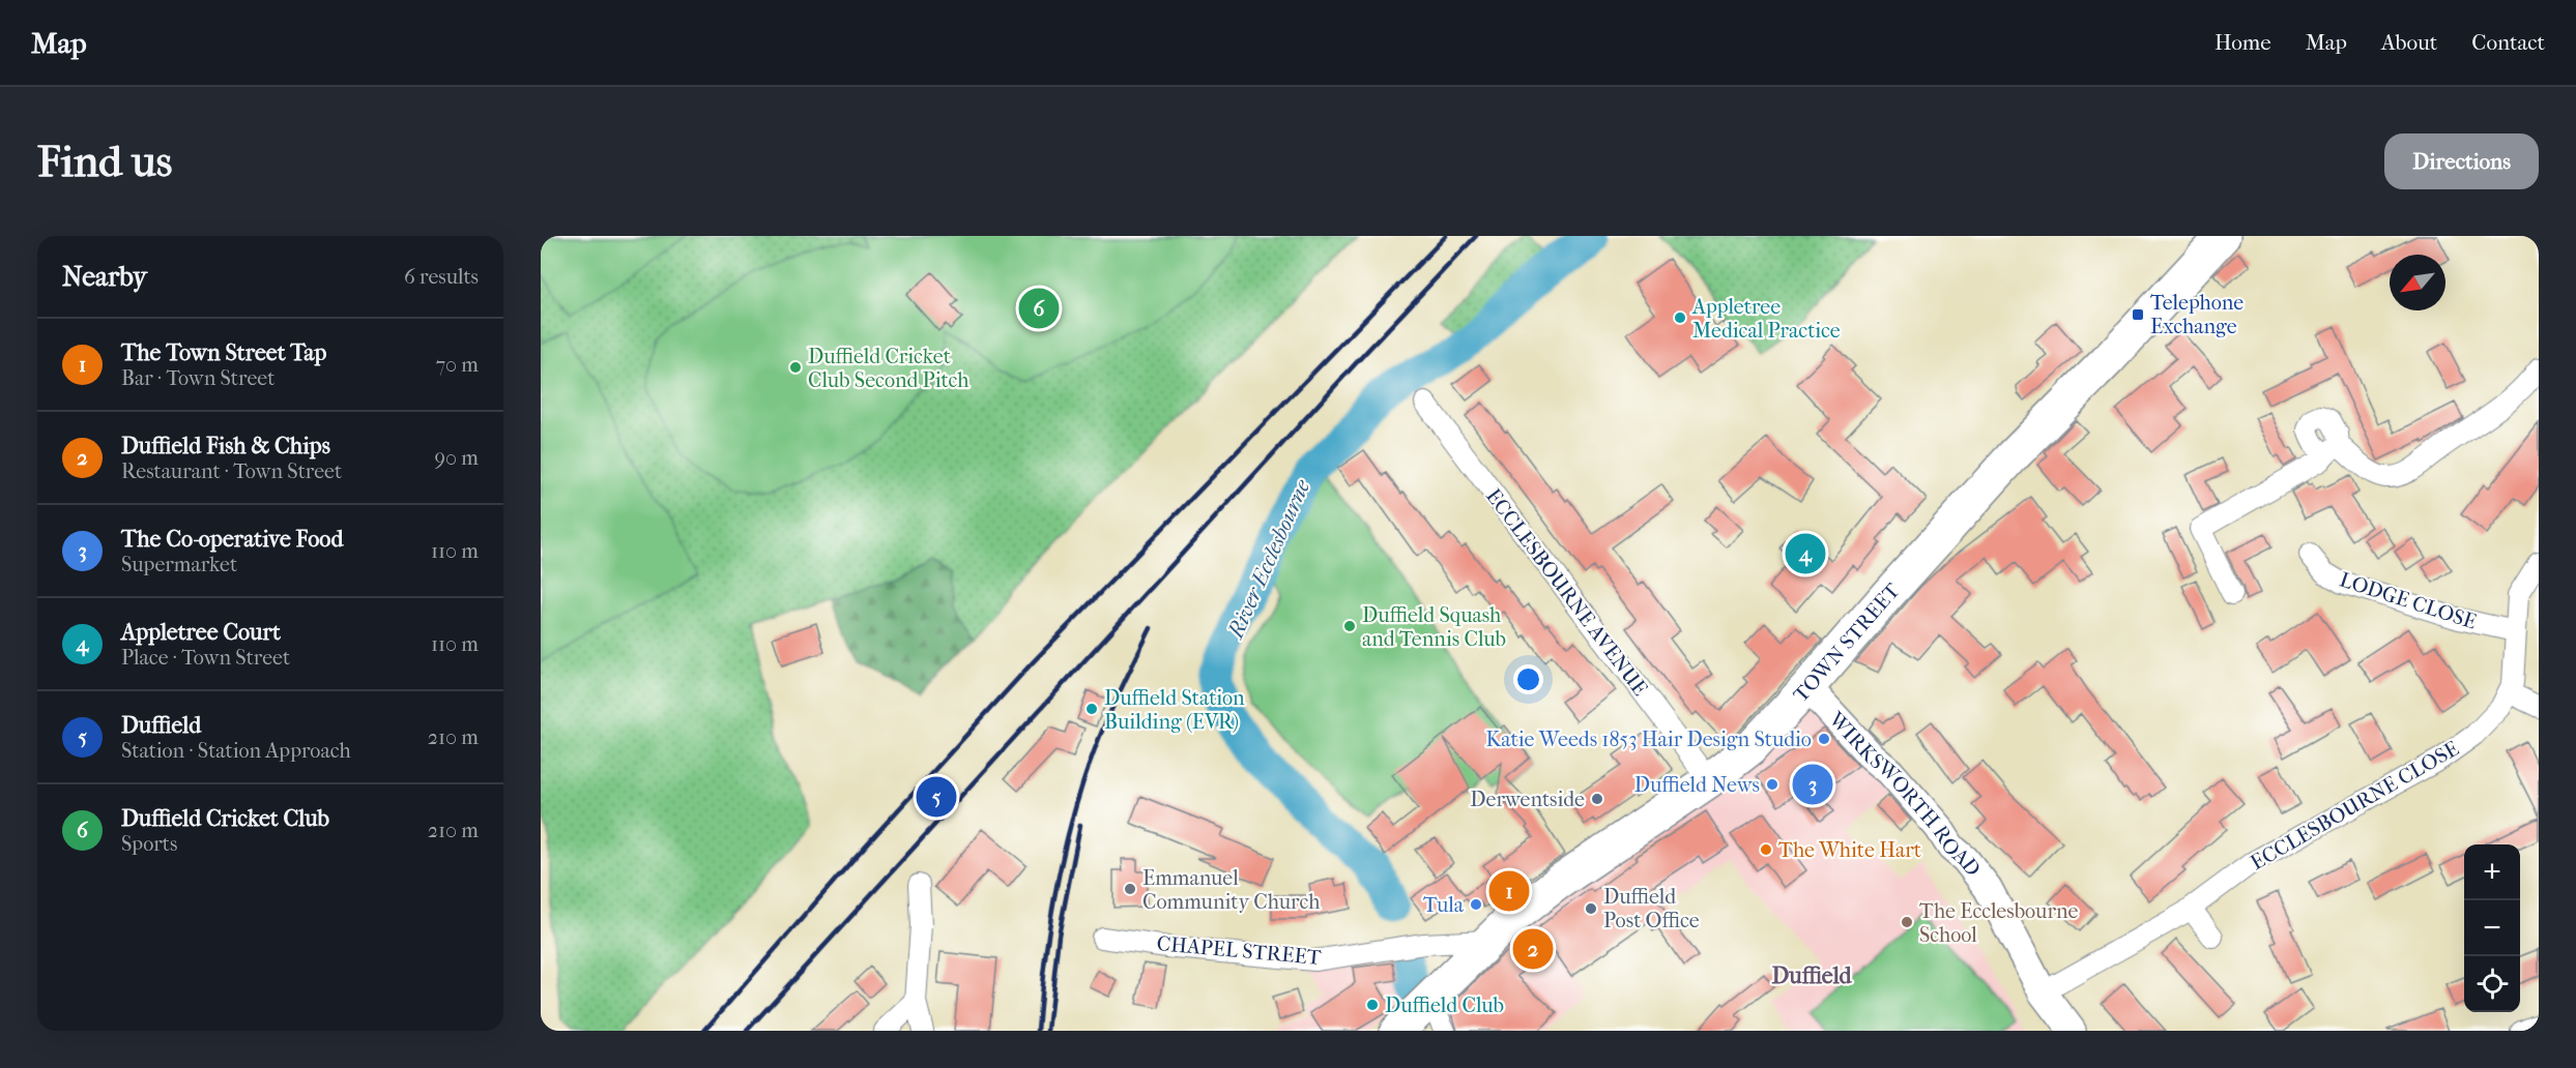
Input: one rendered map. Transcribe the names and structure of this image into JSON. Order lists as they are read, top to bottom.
{
  "streets": {
    "highway": ["TOWN STREET"],
    "street": [
      "ECCLESBOURNE AVENUE",
      "LODGE CLOSE",
      "WIRKSWORTH ROAD",
      "ECCLESBOURNE CLOSE",
      "CHAPEL STREET"
    ]
  },
  "crossings": [
    ["ECCLESBOURNE AVENUE", "TOWN STREET"],
    ["TOWN STREET", "WIRKSWORTH ROAD"],
    ["TOWN STREET", "CHAPEL STREET"],
    ["WIRKSWORTH ROAD", "ECCLESBOURNE CLOSE"]
  ],
  "districts": ["Duffield"],
  "water": ["River Ecclesbourne"],
  "places": {
    "transit": ["Telephone Exchange"],
    "other": [
      "Appletree Medical Practice",
      "Duffield Cricket Club Second Pitch",
      "Duffield Squash and Tennis Club",
      "Duffield Station Building (EVR)",
      "Katie Weeds 1853 Hair Design Studio",
      "Duffield News",
      "Derwentside",
      "The White Hart",
      "Emmanuel Community Church",
      "Tula",
      "Duffield Post Office",
      "The Ecclesbourne School",
      "Duffield Club"
    ]
  },
  "north": "bottom left",
  "page": {
    "header": "Map",
    "nav": [
      "Home",
      "Map",
      "About",
      "Contact"
    ],
    "buttons": "Directions",
    "title": "Find us",
    "heading": ["Nearby", "6 results"],
    "pins": [
      "6",
      "4",
      "3",
      "5",
      "1",
      "2"
    ],
    "list": [
      {
        "mark": "1",
        "name": "The Town Street Tap",
        "note": "Bar · Town Street",
        "value": "70 m"
      },
      {
        "mark": "2",
        "name": "Duffield Fish & Chips",
        "note": "Restaurant · Town Street",
        "value": "90 m"
      },
      {
        "mark": "3",
        "name": "The Co-operative Food",
        "note": "Supermarket",
        "value": "110 m"
      },
      {
        "mark": "4",
        "name": "Appletree Court",
        "note": "Place · Town Street",
        "value": "110 m"
      },
      {
        "mark": "5",
        "name": "Duffield",
        "note": "Station · Station Approach",
        "value": "210 m"
      },
      {
        "mark": "6",
        "name": "Duffield Cricket Club",
        "note": "Sports",
        "value": "210 m"
      }
    ],
    "map_buttons": ["+", "−"]
  }
}
